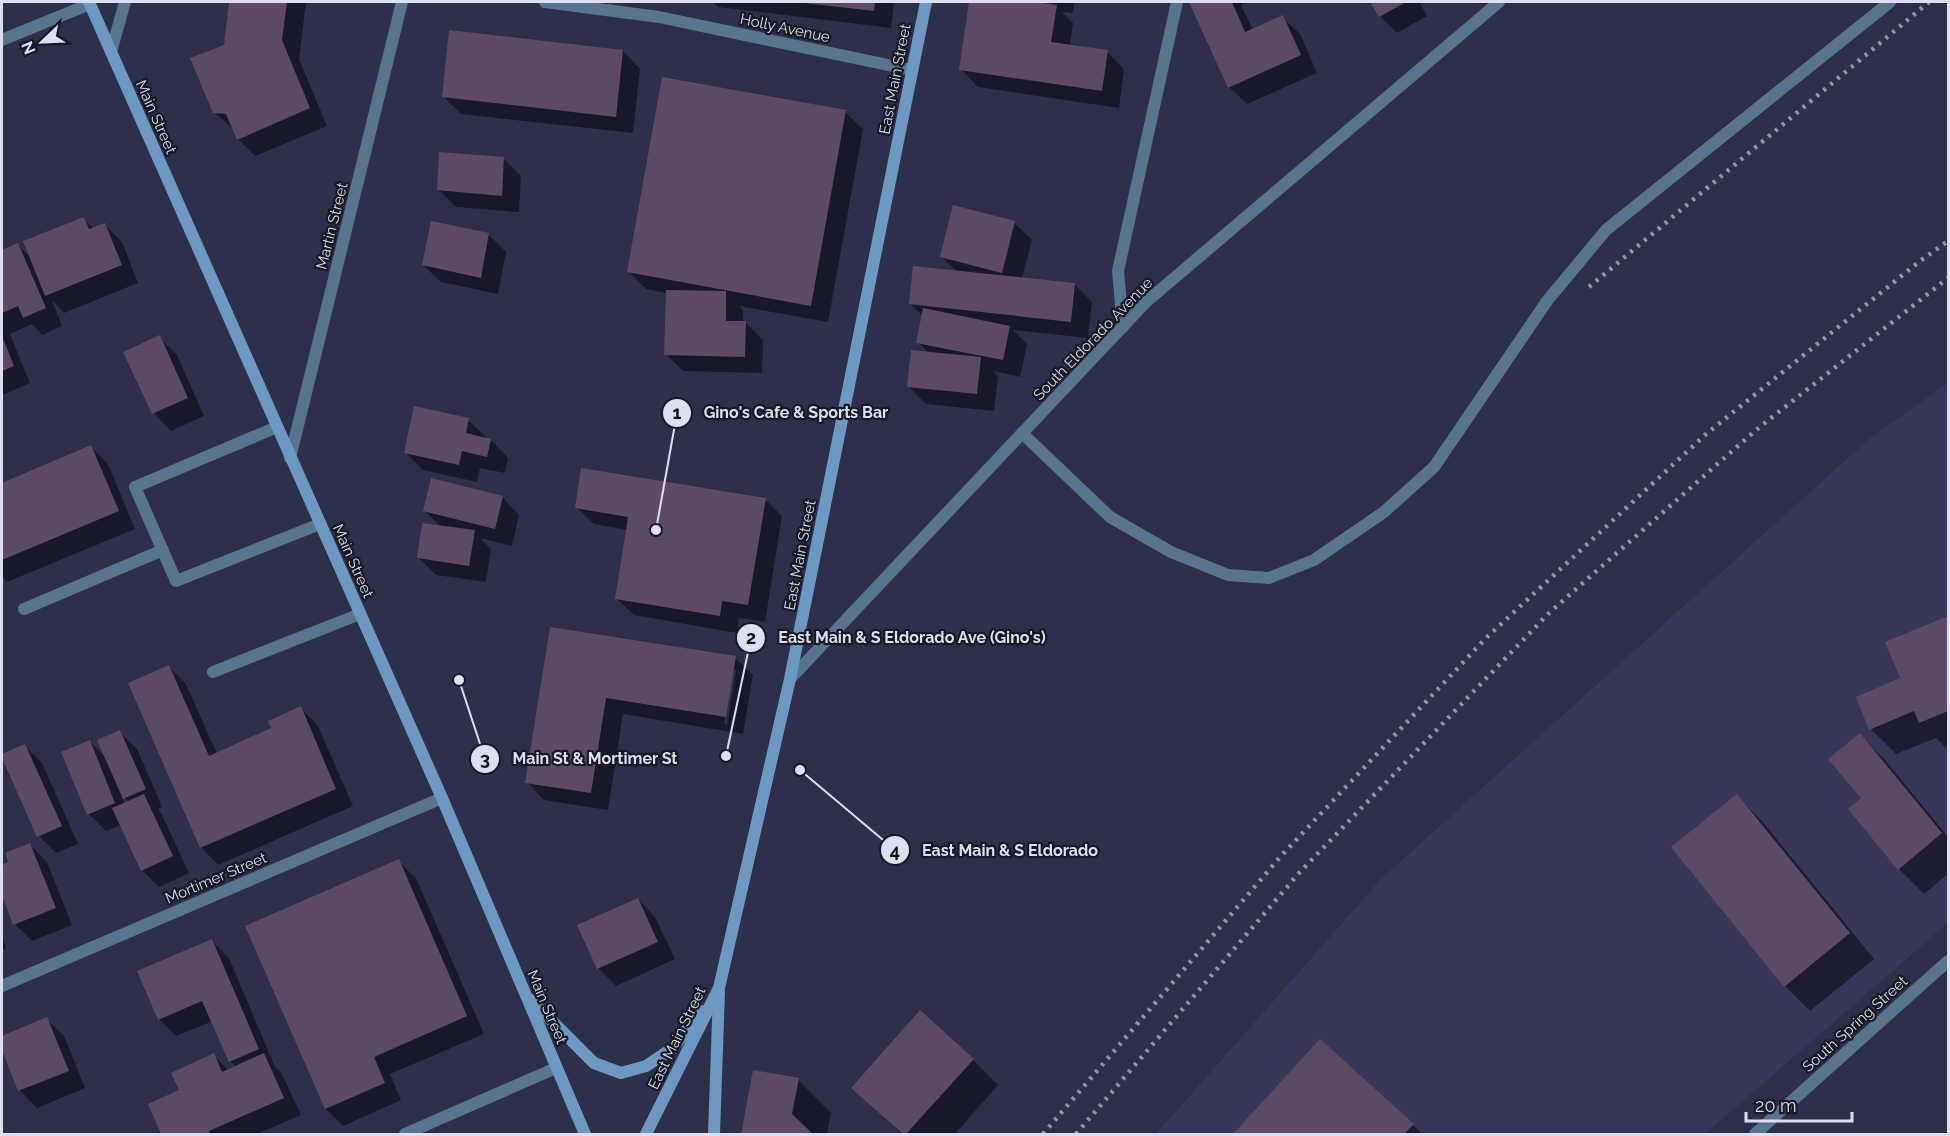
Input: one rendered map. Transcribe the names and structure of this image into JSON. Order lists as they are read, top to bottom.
{
  "streets": {
    "street": [
      "Holly Avenue",
      "East Main Street",
      "Main Street",
      "Martin Street",
      "South Eldorado Avenue",
      "Mortimer Street",
      "South Spring Street"
    ]
  },
  "crossings": [
    ["Holly Avenue", "East Main Street"],
    ["East Main Street", "South Eldorado Avenue"],
    ["Main Street", "Martin Street"],
    ["Main Street", "Mortimer Street"]
  ],
  "places": [
    "Gino's Cafe & Sports Bar",
    "Main St & Mortimer St",
    "East Main & S Eldorado Ave (Gino's)",
    "East Main & S Eldorado"
  ],
  "scale_bar": "20 m",
  "north": "bottom left"
}
